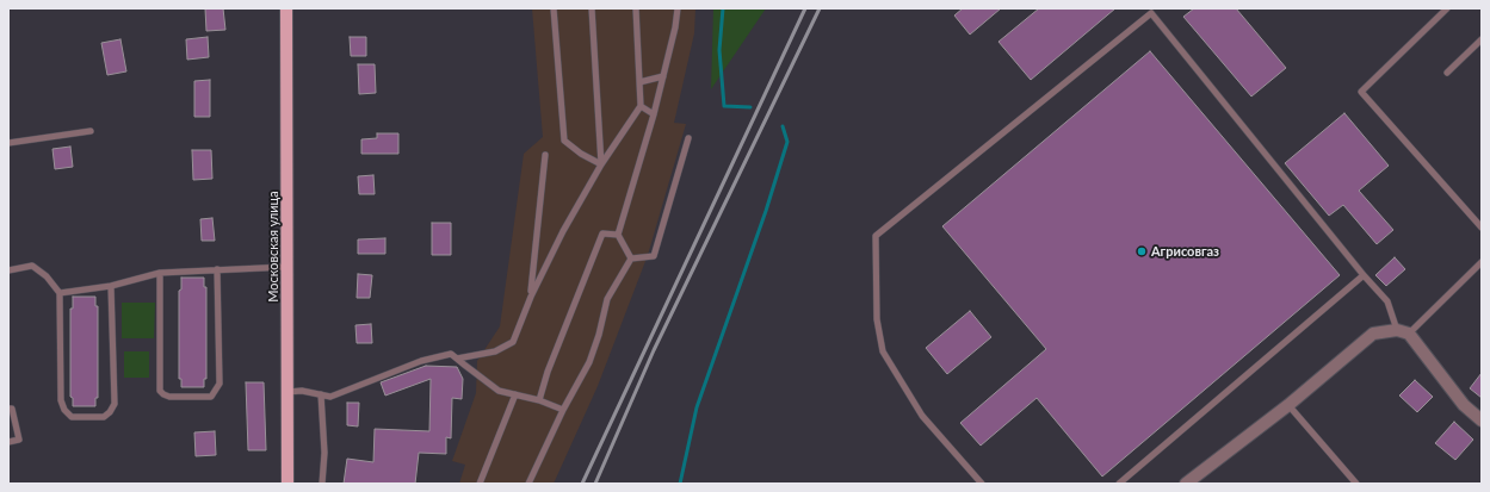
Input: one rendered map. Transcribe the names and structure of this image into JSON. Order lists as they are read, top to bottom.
{
  "streets": {
    "main road": ["Московская улица"]
  },
  "places": ["Агрисовгаз"]
}
